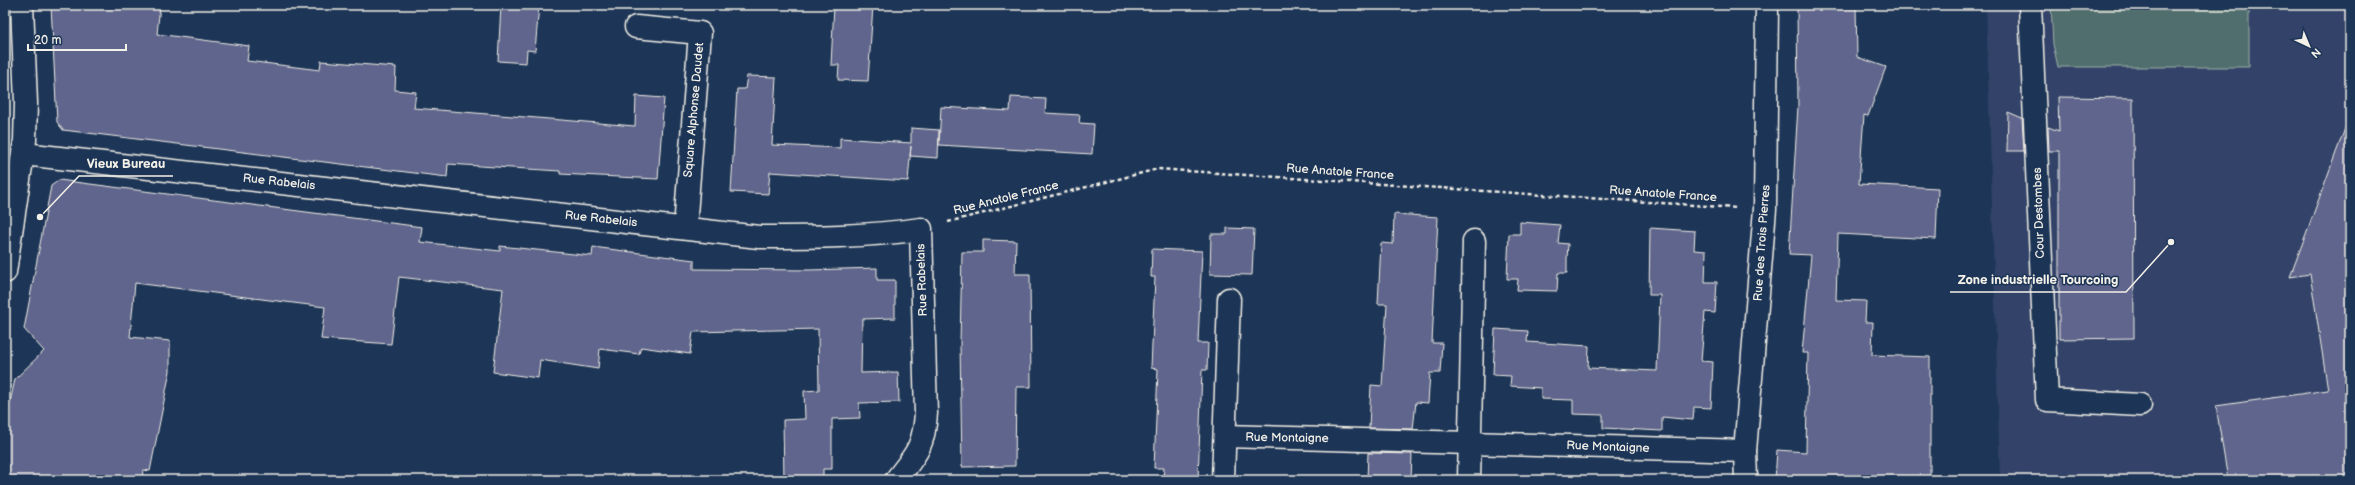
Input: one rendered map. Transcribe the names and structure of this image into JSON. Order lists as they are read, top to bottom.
{
  "streets": {
    "street": [
      "Square Alphonse Daudet",
      "Rue Rabelais",
      "Cour Destombes",
      "Rue des Trois Pierres",
      "Rue Montaigne"
    ],
    "path": ["Rue Anatole France"]
  },
  "crossings": [
    ["Square Alphonse Daudet", "Rue Rabelais"],
    ["Rue Anatole France", "Rue Rabelais"],
    ["Rue Anatole France", "Rue des Trois Pierres"],
    ["Rue des Trois Pierres", "Rue Montaigne"]
  ],
  "places": ["Vieux Bureau", "Zone industrielle Tourcoing"],
  "scale_bar": "20 m",
  "north": "bottom right"
}
